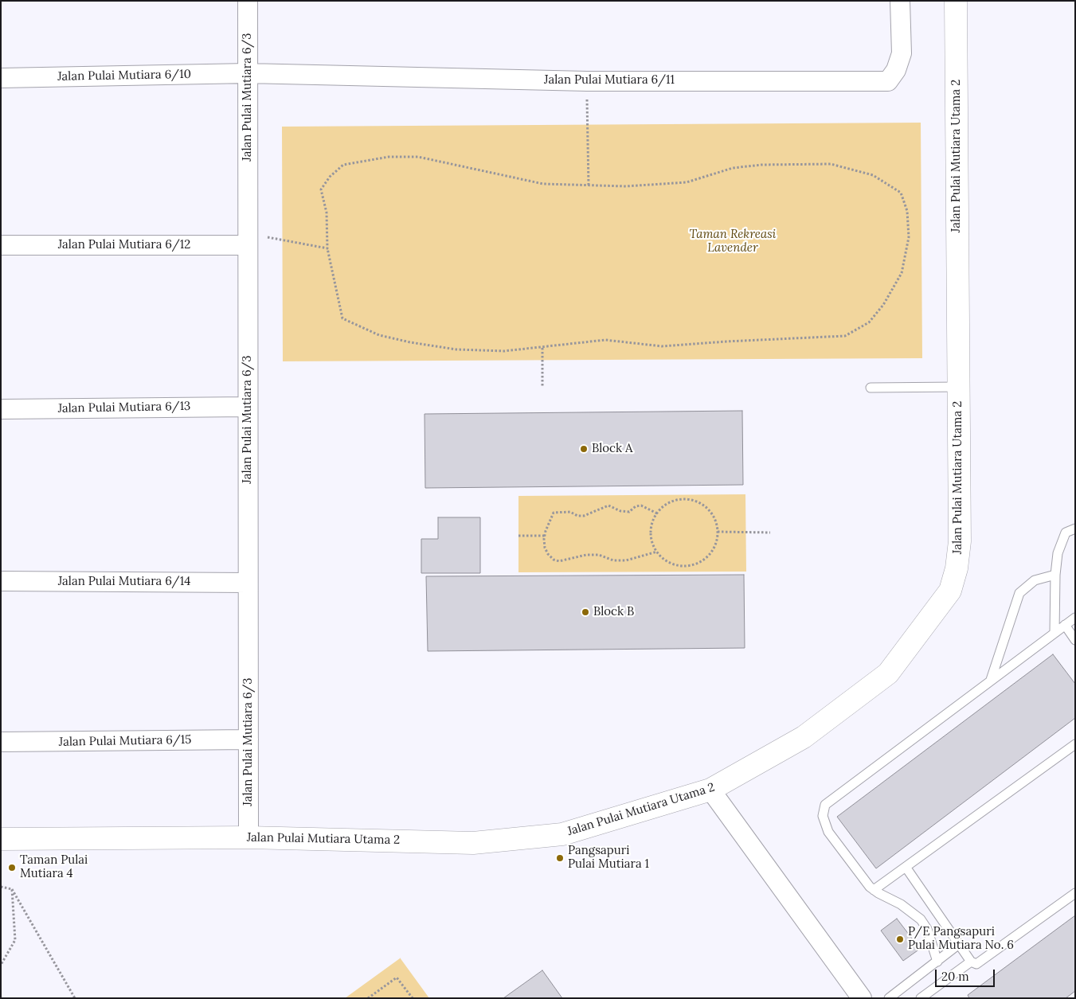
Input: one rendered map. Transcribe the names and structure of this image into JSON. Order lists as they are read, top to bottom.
{
  "streets": {
    "street": [
      "Jalan Pulai Mutiara 6/10",
      "Jalan Pulai Mutiara 6/11",
      "Jalan Pulai Mutiara 6/3",
      "Jalan Pulai Mutiara Utama 2",
      "Jalan Pulai Mutiara 6/12",
      "Jalan Pulai Mutiara 6/13",
      "Jalan Pulai Mutiara 6/14",
      "Jalan Pulai Mutiara 6/15"
    ]
  },
  "crossings": [
    ["Jalan Pulai Mutiara 6/10", "Jalan Pulai Mutiara 6/11"],
    ["Jalan Pulai Mutiara 6/10", "Jalan Pulai Mutiara 6/3"],
    ["Jalan Pulai Mutiara 6/11", "Jalan Pulai Mutiara 6/3"],
    ["Jalan Pulai Mutiara 6/3", "Jalan Pulai Mutiara Utama 2"],
    ["Jalan Pulai Mutiara 6/3", "Jalan Pulai Mutiara 6/12"],
    ["Jalan Pulai Mutiara 6/3", "Jalan Pulai Mutiara 6/13"],
    ["Jalan Pulai Mutiara 6/3", "Jalan Pulai Mutiara 6/14"],
    ["Jalan Pulai Mutiara 6/3", "Jalan Pulai Mutiara 6/15"]
  ],
  "parks": ["Taman Rekreasi Lavender"],
  "places": [
    "Block A",
    "Block B",
    "Pangsapuri Pulai Mutiara 1",
    "Taman Pulai Mutiara 4",
    "P/E Pangsapuri Pulai Mutiara No. 6"
  ],
  "scale_bar": "20 m"
}
